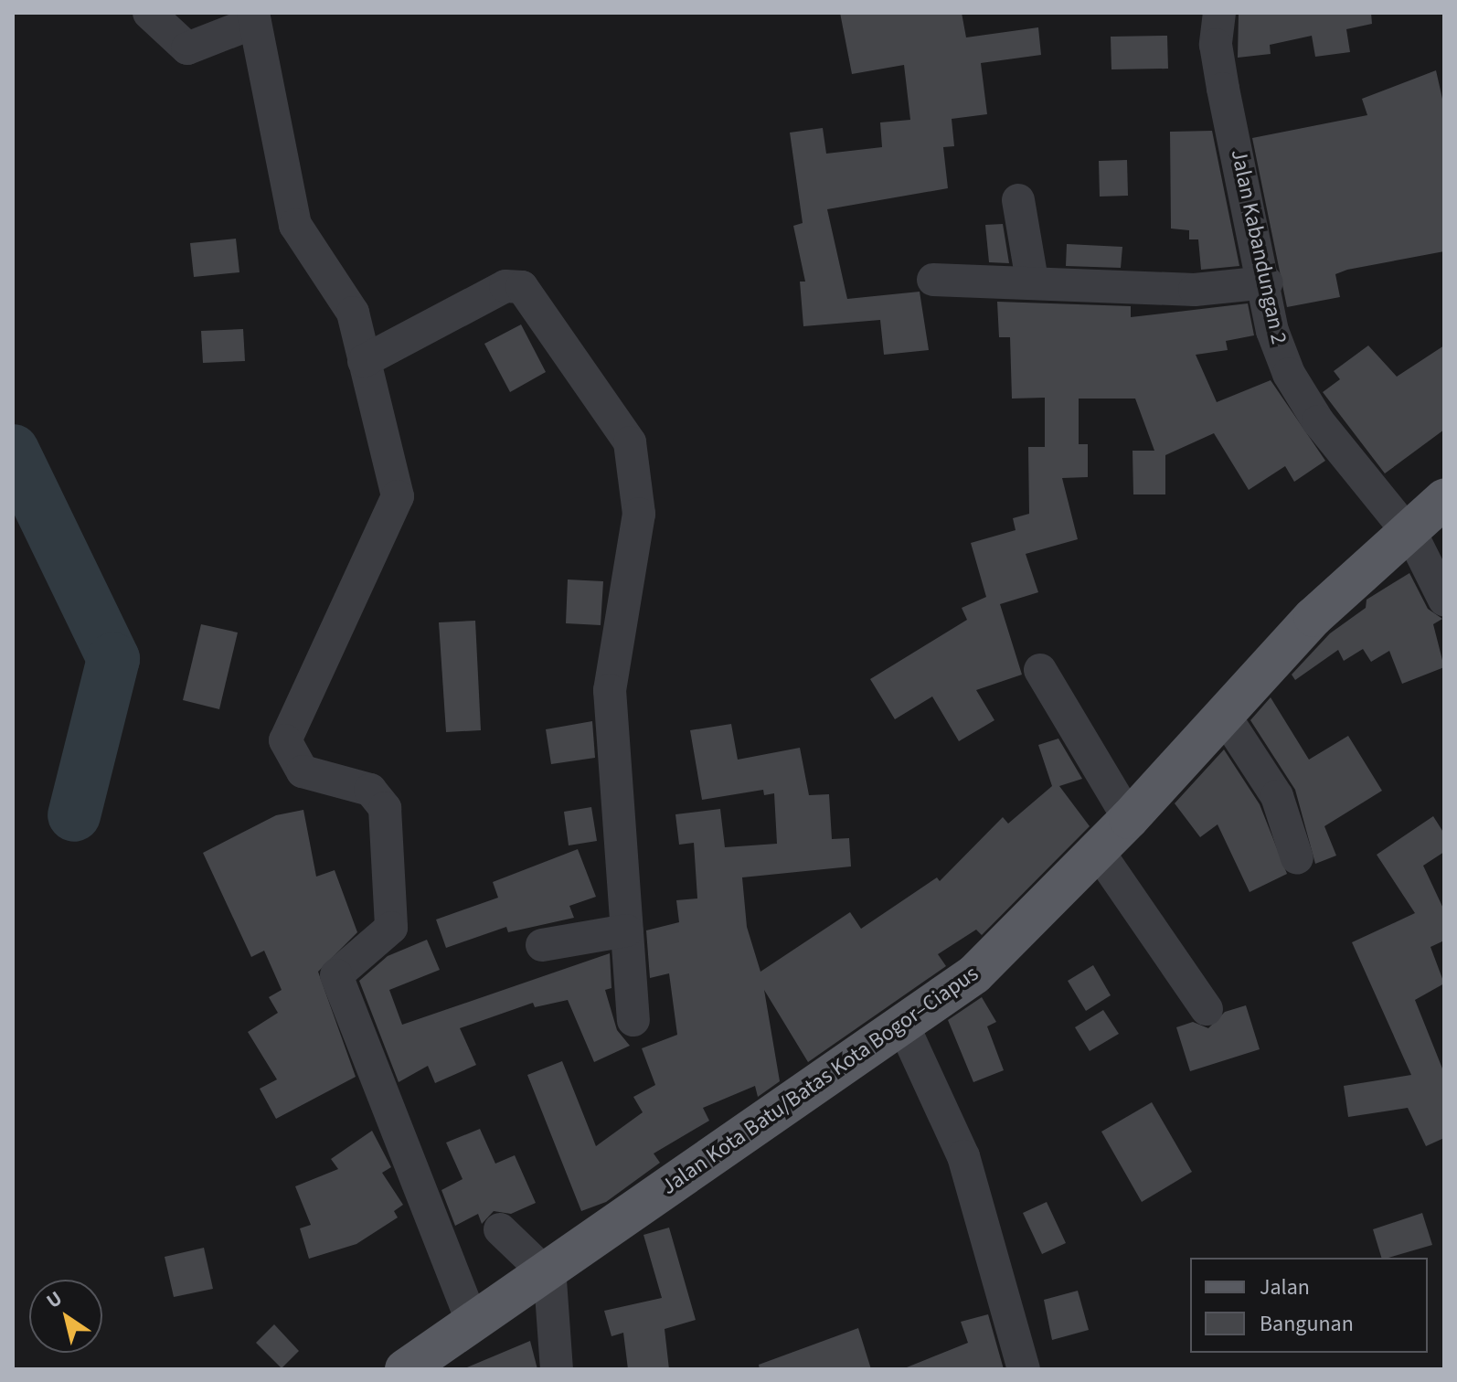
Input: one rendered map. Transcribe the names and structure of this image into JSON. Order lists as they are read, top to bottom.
{
  "streets": {
    "main road": ["Jalan Kota Batu/Batas Kota Bogor–Ciapus"],
    "street": ["Jalan Kabandungan 2"]
  },
  "crossings": [
    ["Jalan Kabandungan 2", "Jalan Kota Batu/Batas Kota Bogor–Ciapus"]
  ],
  "legend": ["Jalan", "Bangunan"],
  "north": "top left"
}
